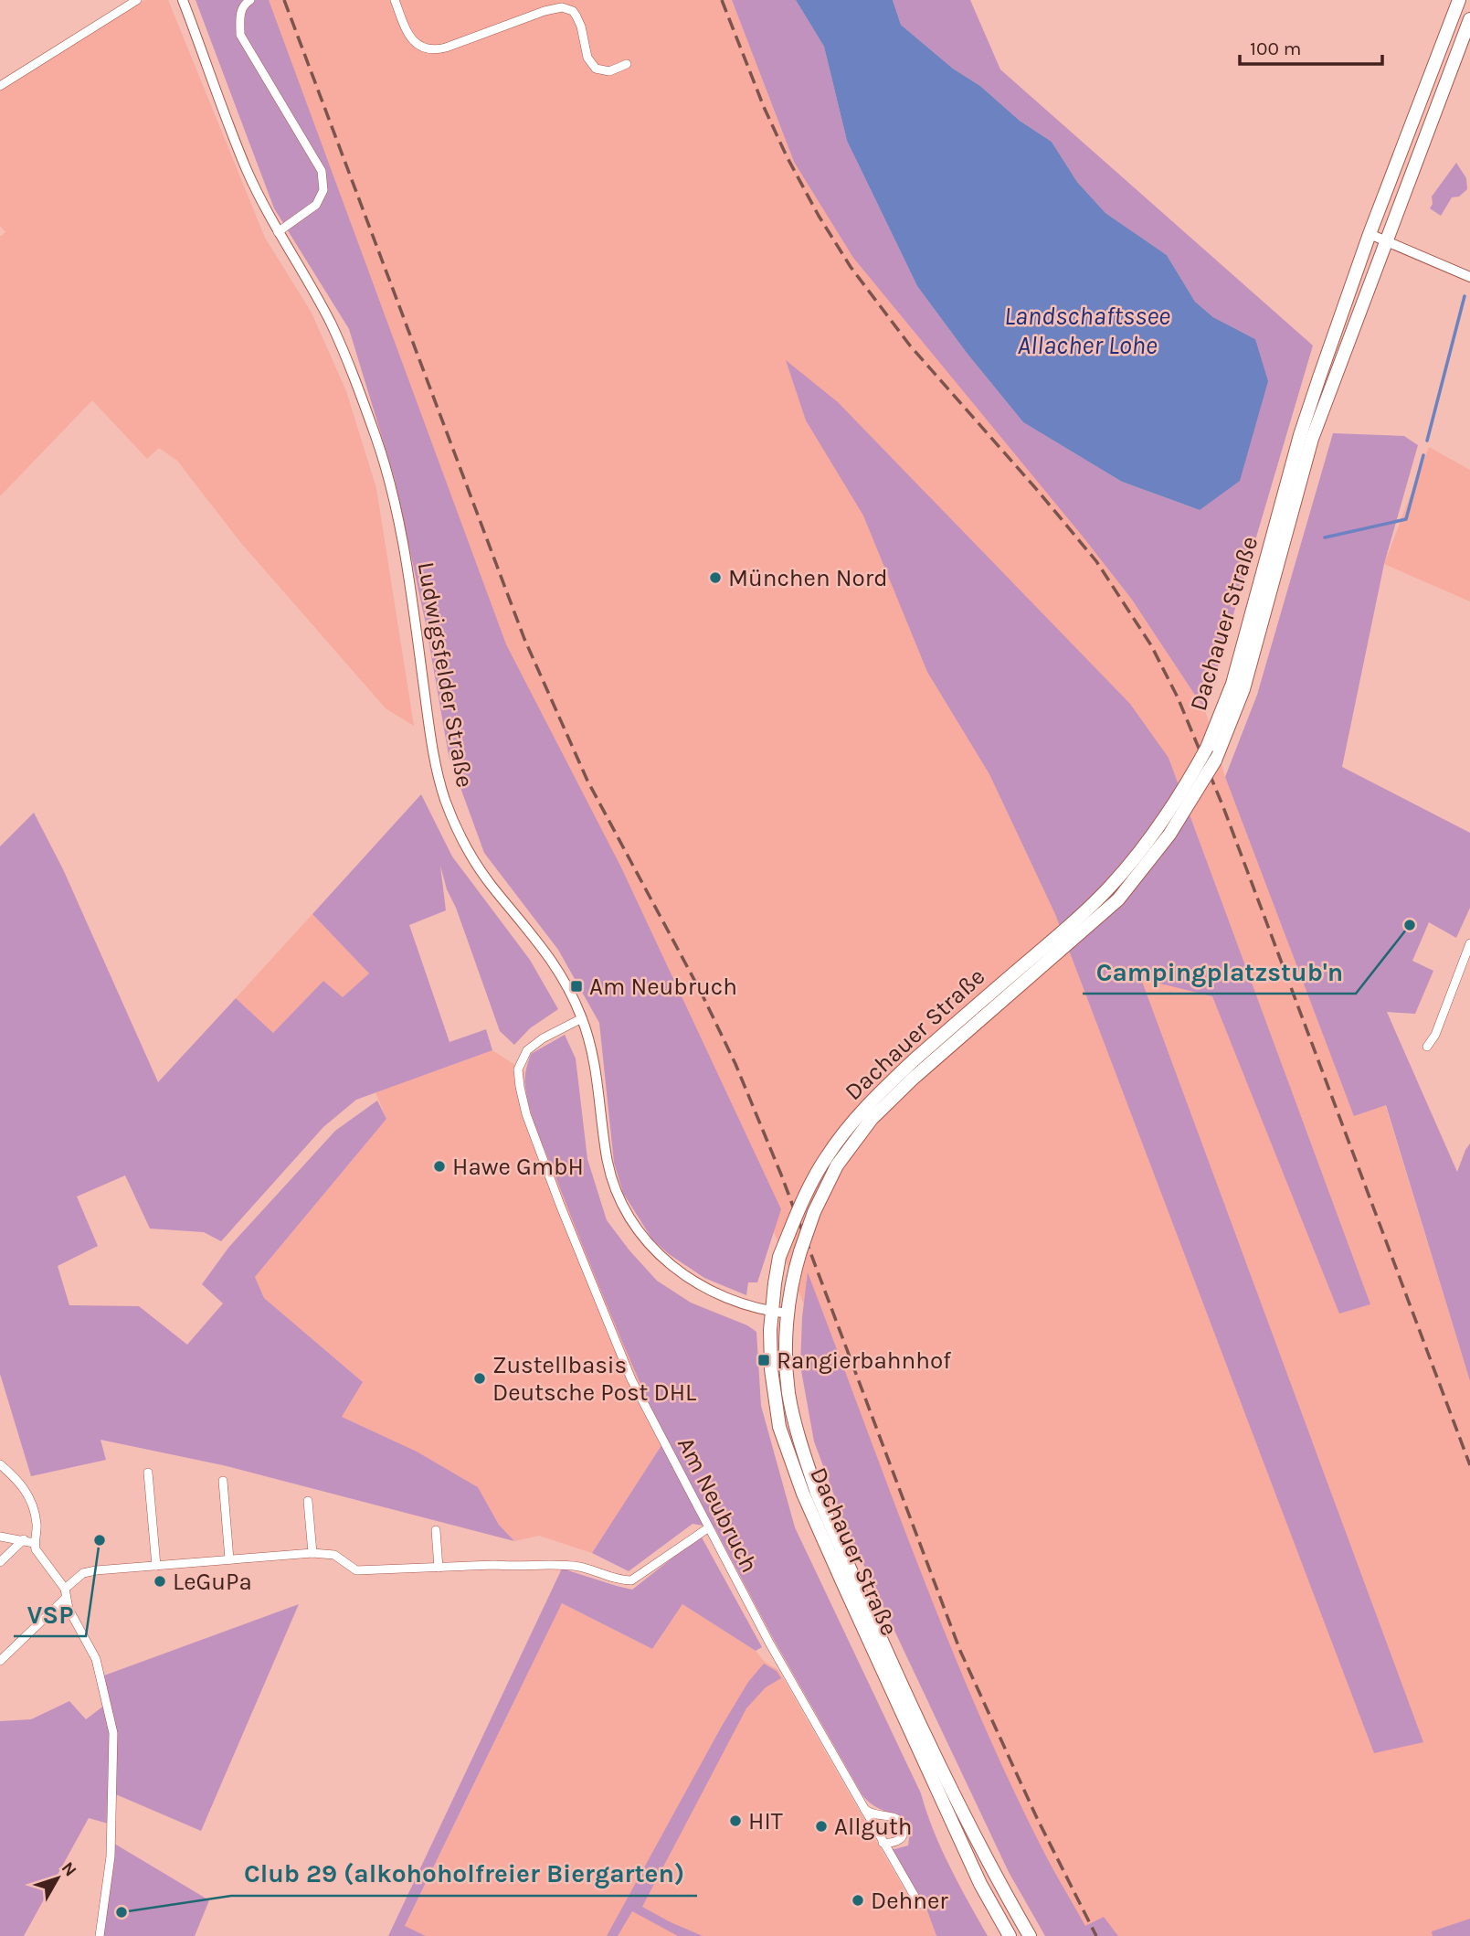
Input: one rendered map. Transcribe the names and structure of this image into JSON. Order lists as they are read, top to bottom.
{
  "streets": {
    "main road": ["Dachauer Straße"],
    "street": ["Ludwigsfelder Straße", "Am Neubruch"]
  },
  "crossings": [
    ["Dachauer Straße", "Ludwigsfelder Straße"],
    ["Ludwigsfelder Straße", "Am Neubruch"]
  ],
  "water": ["Landschaftssee Allacher Lohe"],
  "places": {
    "other": [
      "München Nord",
      "Campingplatzstub'n",
      "Hawe GmbH",
      "Zustellbasis Deutsche Post DHL",
      "VSP",
      "LeGuPa",
      "HIT",
      "Allguth",
      "Dehner",
      "Club 29 (alkohoholfreier Biergarten)"
    ],
    "transit": ["Am Neubruch", "Rangierbahnhof"]
  },
  "scale_bar": "100 m",
  "north": "top right"
}
